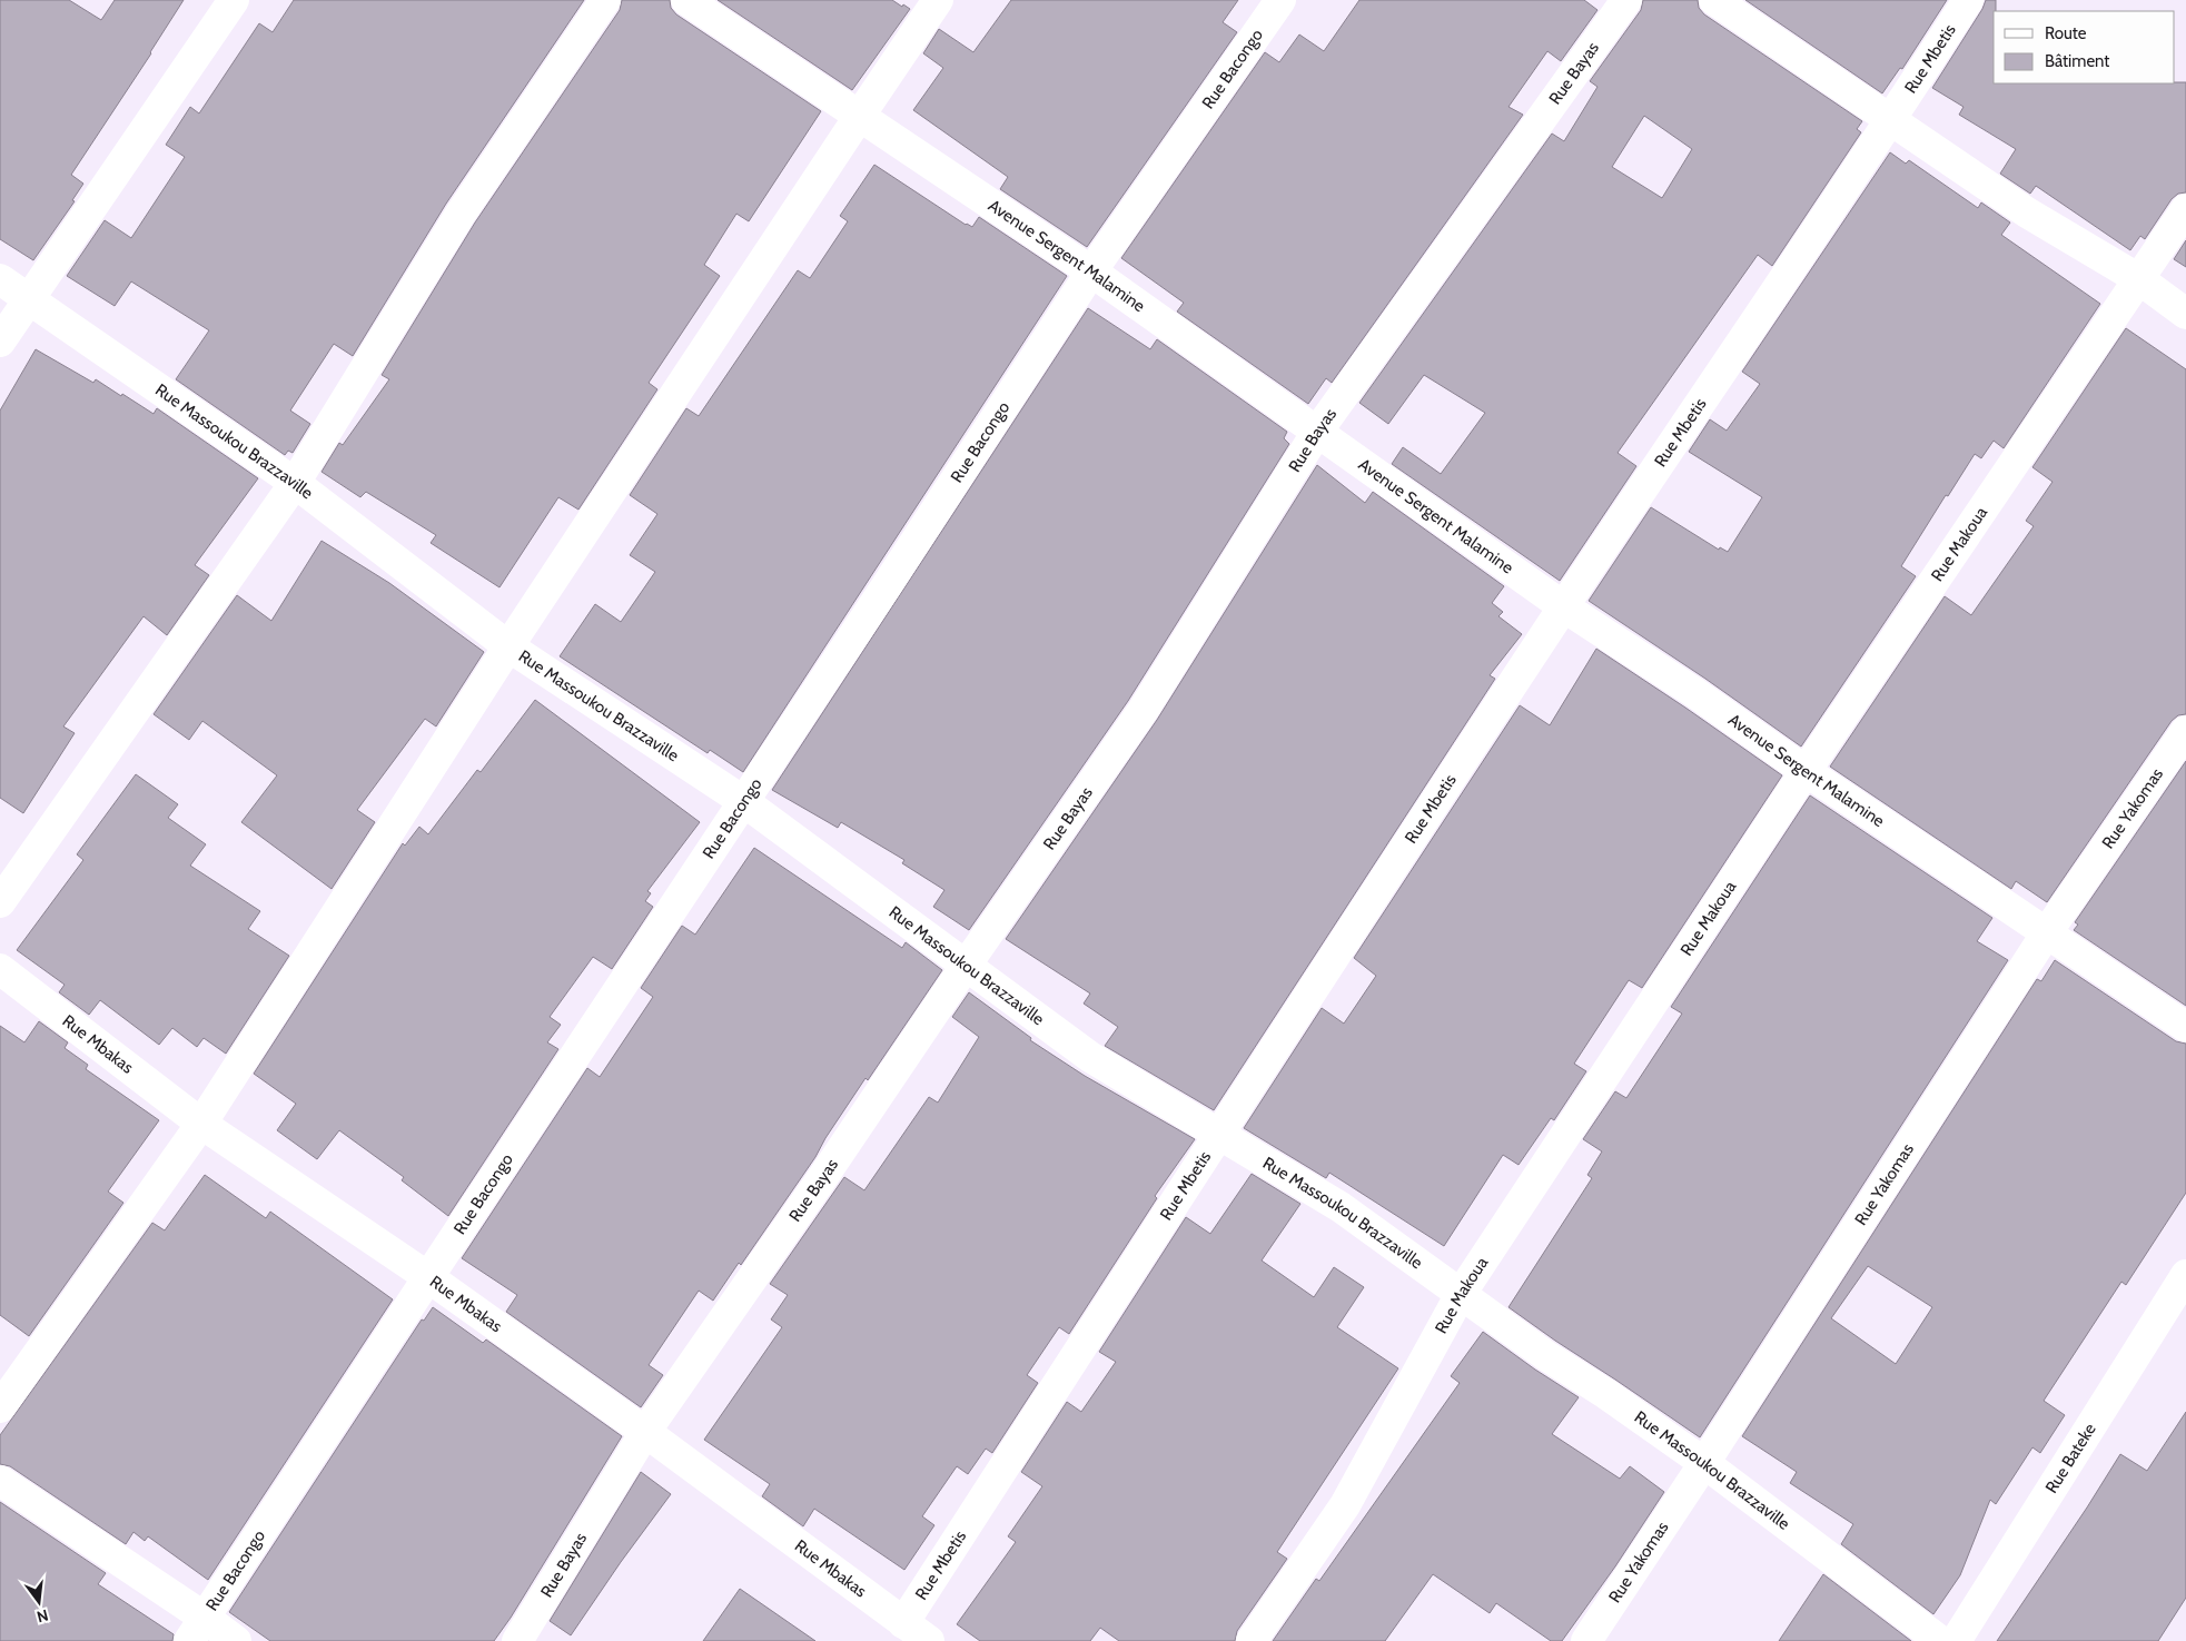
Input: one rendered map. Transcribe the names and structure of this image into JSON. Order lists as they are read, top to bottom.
{
  "streets": {
    "street": [
      "Rue Mbetis",
      "Rue Bacongo",
      "Rue Bayas",
      "Avenue Sergent Malamine",
      "Rue Massoukou Brazzaville",
      "Rue Makoua",
      "Rue Yakomas",
      "Rue Mbakas",
      "Rue Bateke"
    ]
  },
  "crossings": [
    ["Rue Mbetis", "Avenue Sergent Malamine"],
    ["Rue Mbetis", "Rue Massoukou Brazzaville"],
    ["Rue Mbetis", "Rue Mbakas"],
    ["Rue Bacongo", "Avenue Sergent Malamine"],
    ["Rue Bacongo", "Rue Massoukou Brazzaville"],
    ["Rue Bacongo", "Rue Mbakas"],
    ["Rue Bayas", "Avenue Sergent Malamine"],
    ["Rue Bayas", "Rue Massoukou Brazzaville"],
    ["Rue Bayas", "Rue Mbakas"],
    ["Avenue Sergent Malamine", "Rue Makoua"],
    ["Avenue Sergent Malamine", "Rue Yakomas"],
    ["Rue Massoukou Brazzaville", "Rue Makoua"],
    ["Rue Massoukou Brazzaville", "Rue Yakomas"]
  ],
  "legend": ["Route", "Bâtiment"],
  "north": "bottom"
}
